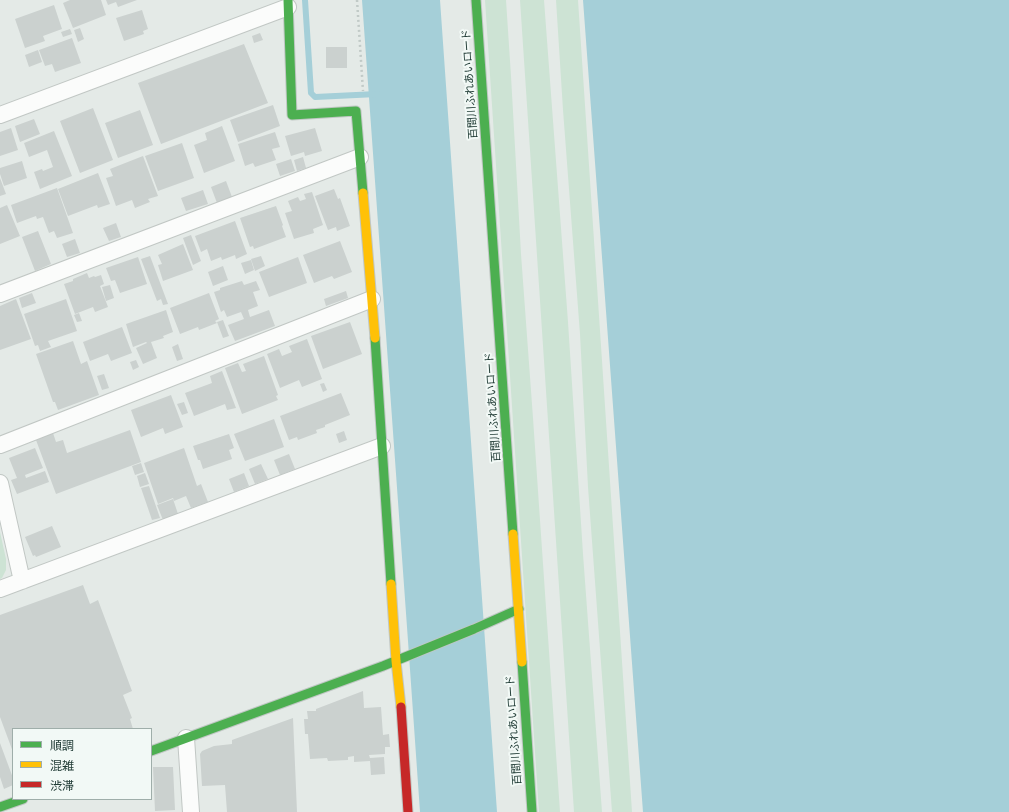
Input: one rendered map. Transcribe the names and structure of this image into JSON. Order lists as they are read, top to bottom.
{
  "streets": {
    "street": ["百間川ふれあいロード"]
  },
  "legend": ["順調", "混雑", "渋滞"]
}
